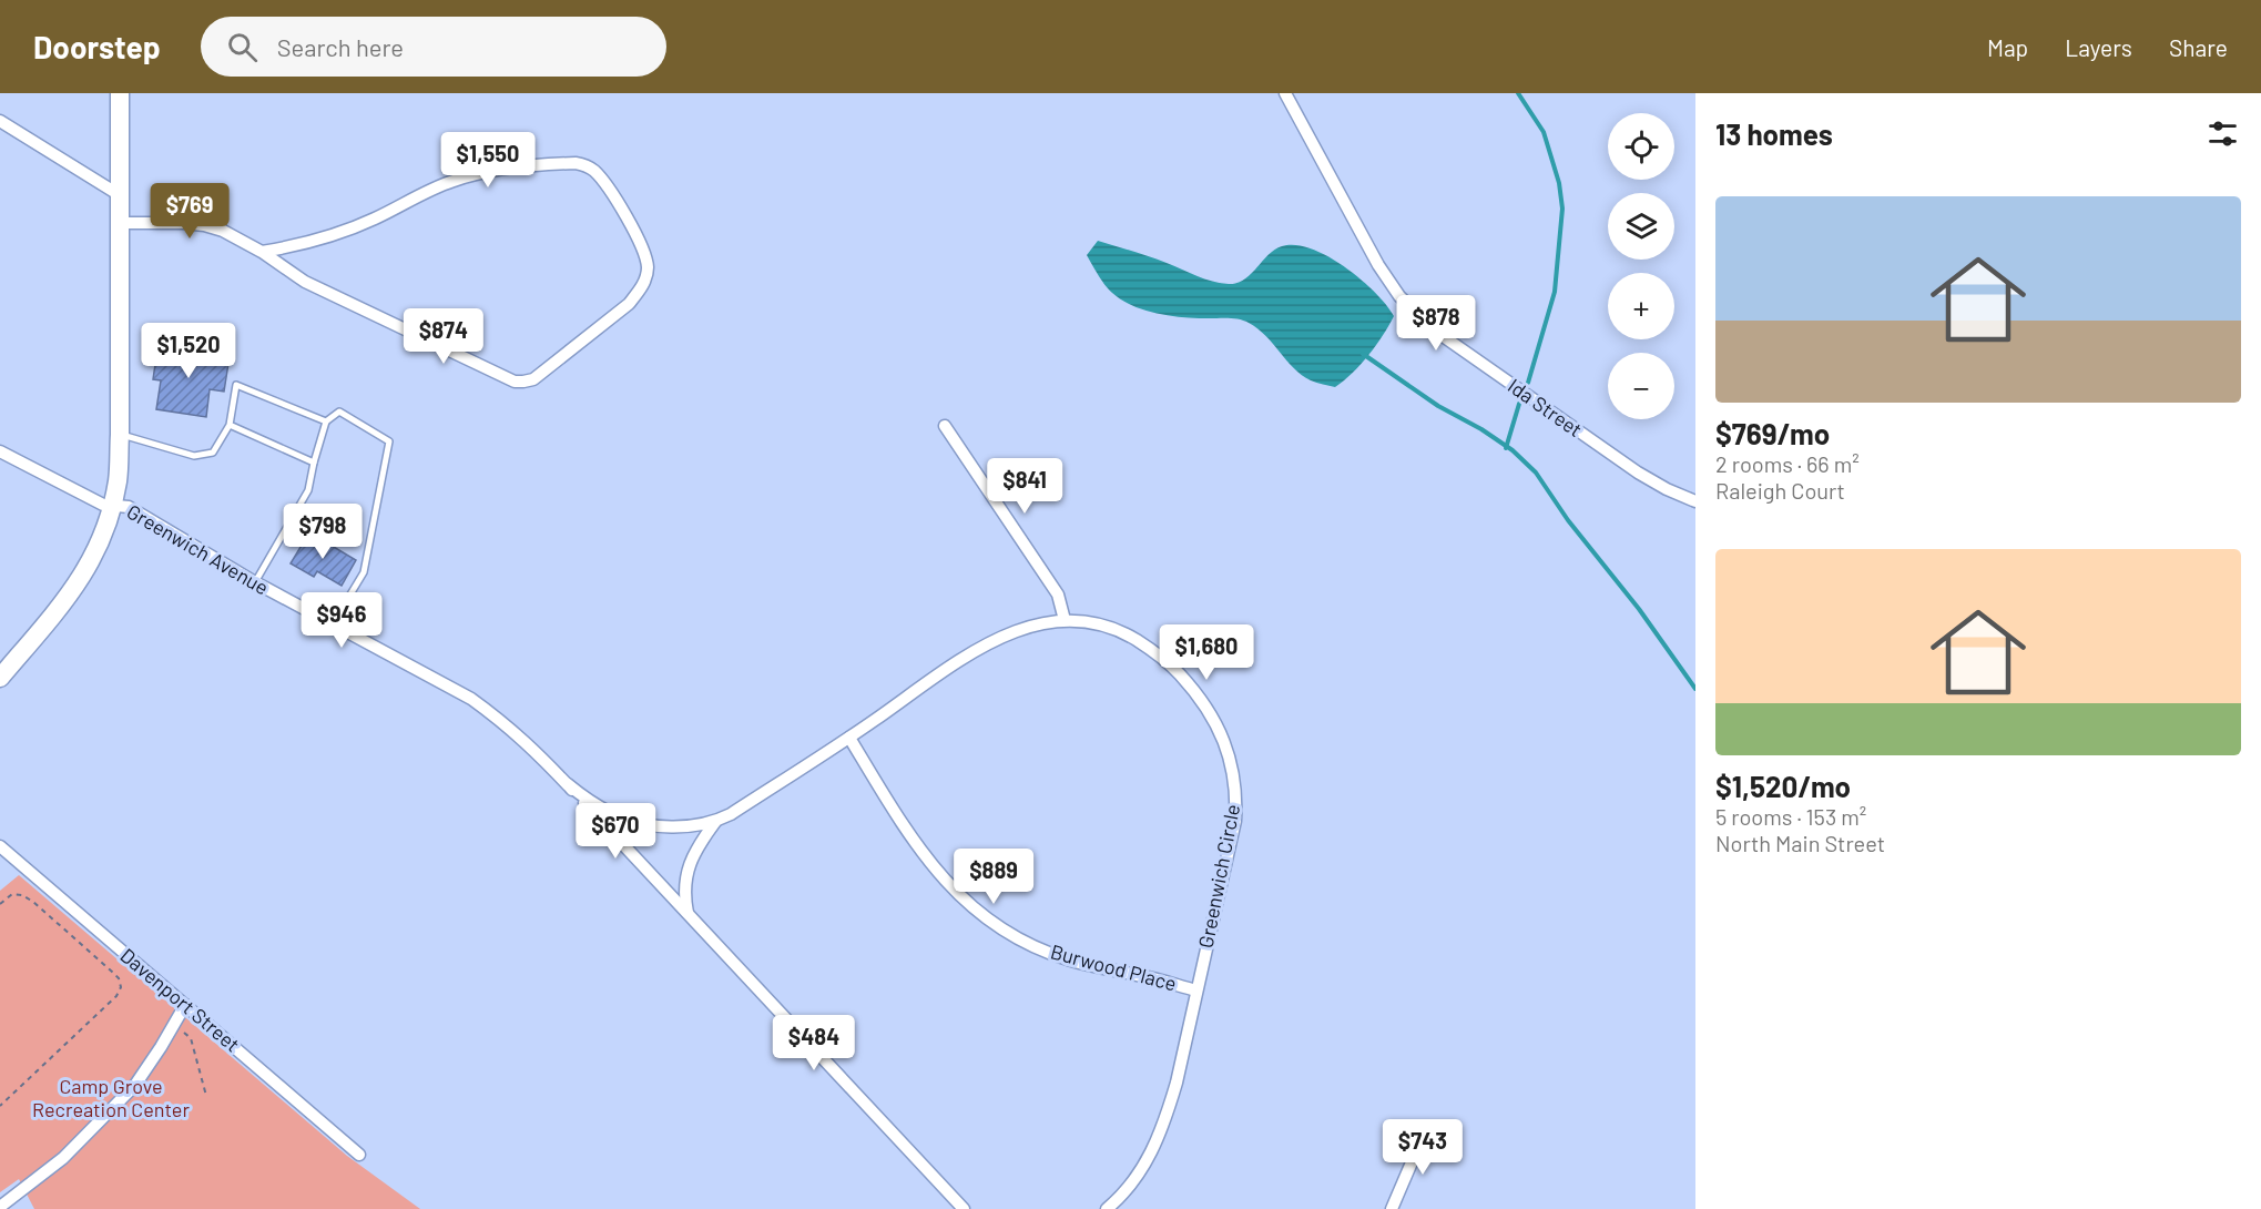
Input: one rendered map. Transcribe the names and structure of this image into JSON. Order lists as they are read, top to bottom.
{
  "streets": {
    "street": [
      "Ida Street",
      "Greenwich Avenue",
      "Greenwich Circle",
      "Burwood Place",
      "Davenport Street"
    ]
  },
  "crossings": [
    ["Greenwich Avenue", "Greenwich Circle"],
    ["Greenwich Circle", "Burwood Place"]
  ],
  "parks": ["Camp Grove Recreation Center"],
  "page": {
    "header": "Doorstep",
    "search": "Search here",
    "nav": ["Map", "Layers", "Share"],
    "heading": "13 homes",
    "map_buttons": ["+", "−"],
    "price": [
      "$1,550",
      "$769",
      "$878",
      "$874",
      "$1,520",
      "$841",
      "$798",
      "$946",
      "$1,680",
      "$670",
      "$889",
      "$484",
      "$743"
    ],
    "list": [
      {
        "name": "$769/mo",
        "note": "2 rooms · 66 m² · Raleigh Court"
      },
      {
        "name": "$1,520/mo",
        "note": "5 rooms · 153 m² · North Main Street"
      }
    ]
  }
}
